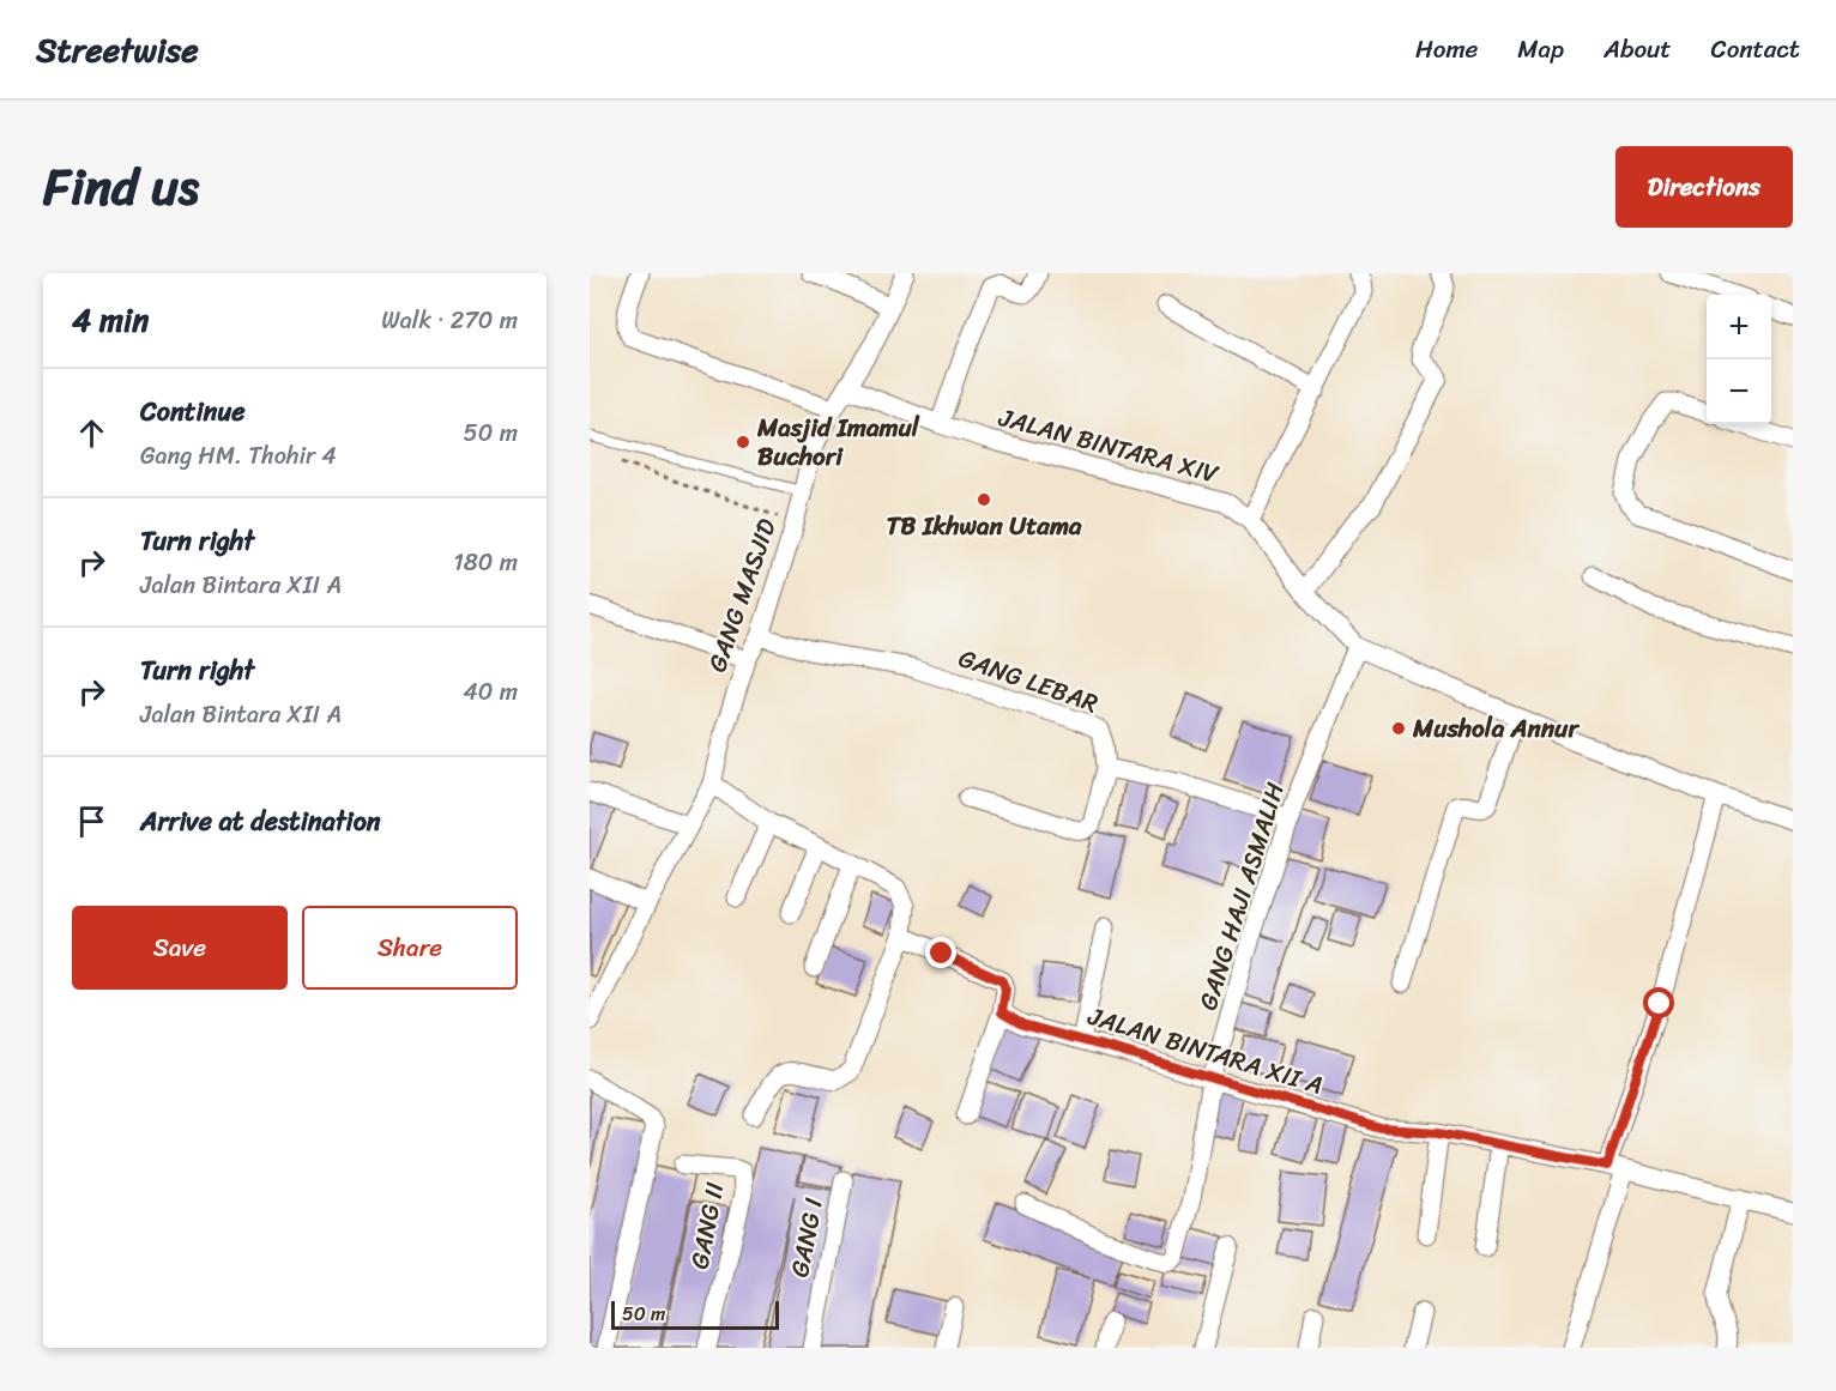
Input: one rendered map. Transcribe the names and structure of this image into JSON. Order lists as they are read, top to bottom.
{
  "streets": {
    "street": [
      "JALAN BINTARA XIV",
      "GANG MASJID",
      "GANG LEBAR",
      "GANG HAJI ASMALIH",
      "JALAN BINTARA XII A",
      "GANG II",
      "GANG I"
    ]
  },
  "crossings": [
    ["JALAN BINTARA XIV", "GANG MASJID"],
    ["JALAN BINTARA XIV", "GANG HAJI ASMALIH"],
    ["GANG MASJID", "GANG LEBAR"],
    ["GANG HAJI ASMALIH", "JALAN BINTARA XII A"]
  ],
  "places": ["Masjid Imamul Buchori", "TB Ikhwan Utama", "Mushola Annur"],
  "scale_bar": "50 m",
  "page": {
    "header": "Streetwise",
    "nav": [
      "Home",
      "Map",
      "About",
      "Contact"
    ],
    "title": "Find us",
    "buttons": [
      "Directions",
      ["Save", "Share"]
    ],
    "heading": ["4 min", "Walk · 270 m"],
    "map_buttons": ["+", "−"],
    "list": [
      ["Continue", "Gang HM. Thohir 4", "50 m"],
      ["Turn right", "Jalan Bintara XII A", "180 m"],
      ["Turn right", "Jalan Bintara XII A", "40 m"],
      "Arrive at destination"
    ],
    "scale": "50 m"
  }
}
